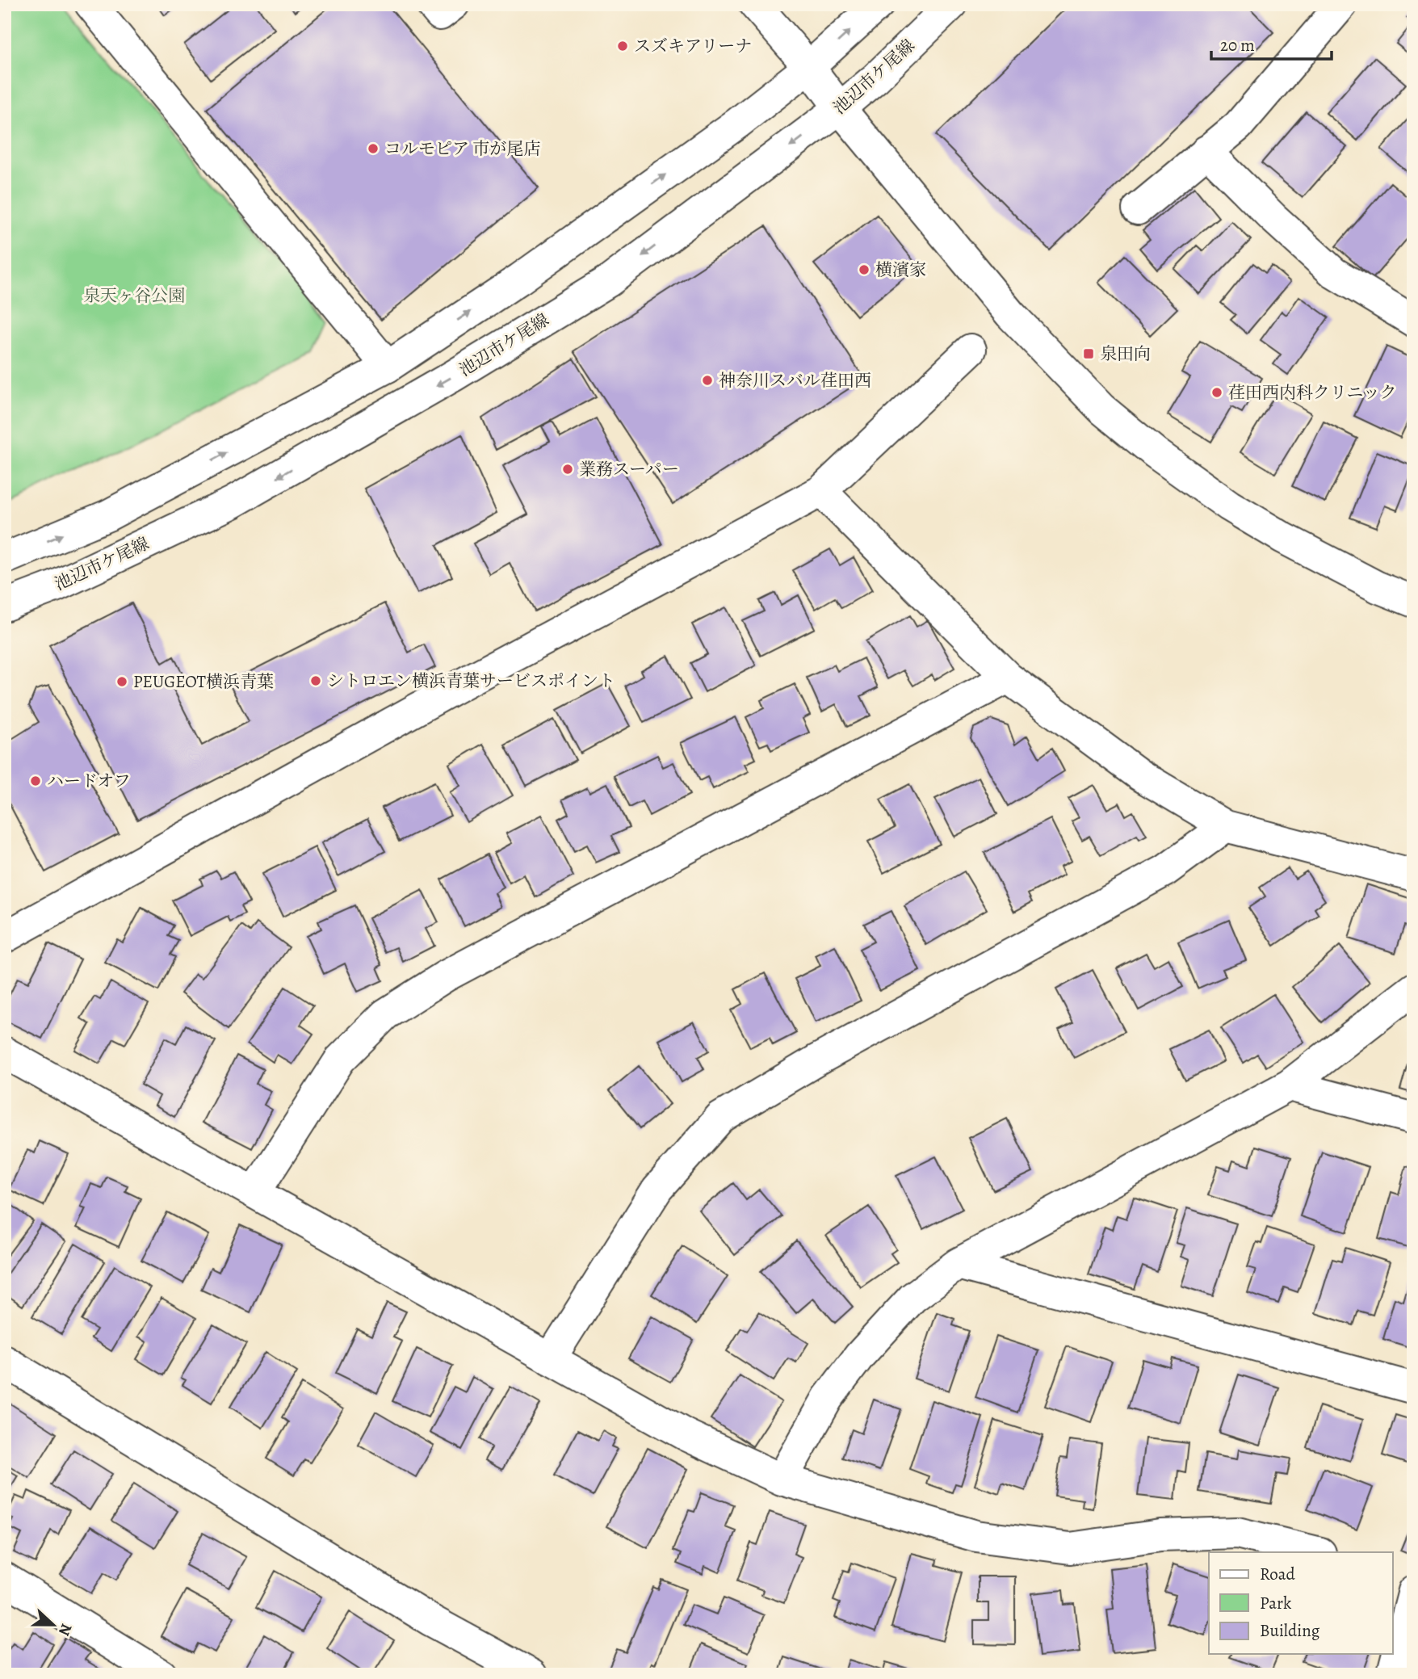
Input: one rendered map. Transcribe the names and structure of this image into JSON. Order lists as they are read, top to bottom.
{
  "streets": {
    "street": ["池辺市ケ尾線"]
  },
  "parks": ["泉天ヶ谷公園"],
  "places": {
    "other": [
      "スズキアリーナ",
      "コルモピア 市が尾店",
      "横濱家",
      "神奈川スバル荏田西",
      "荏田西内科クリニック",
      "業務スーパー",
      "シトロエン横浜青葉サービスポイント",
      "PEUGEOT横浜青葉",
      "ハードオフ"
    ],
    "transit": ["泉田向"]
  },
  "legend": ["Road", "Park", "Building"],
  "scale_bar": "20 m",
  "north": "right"
}
